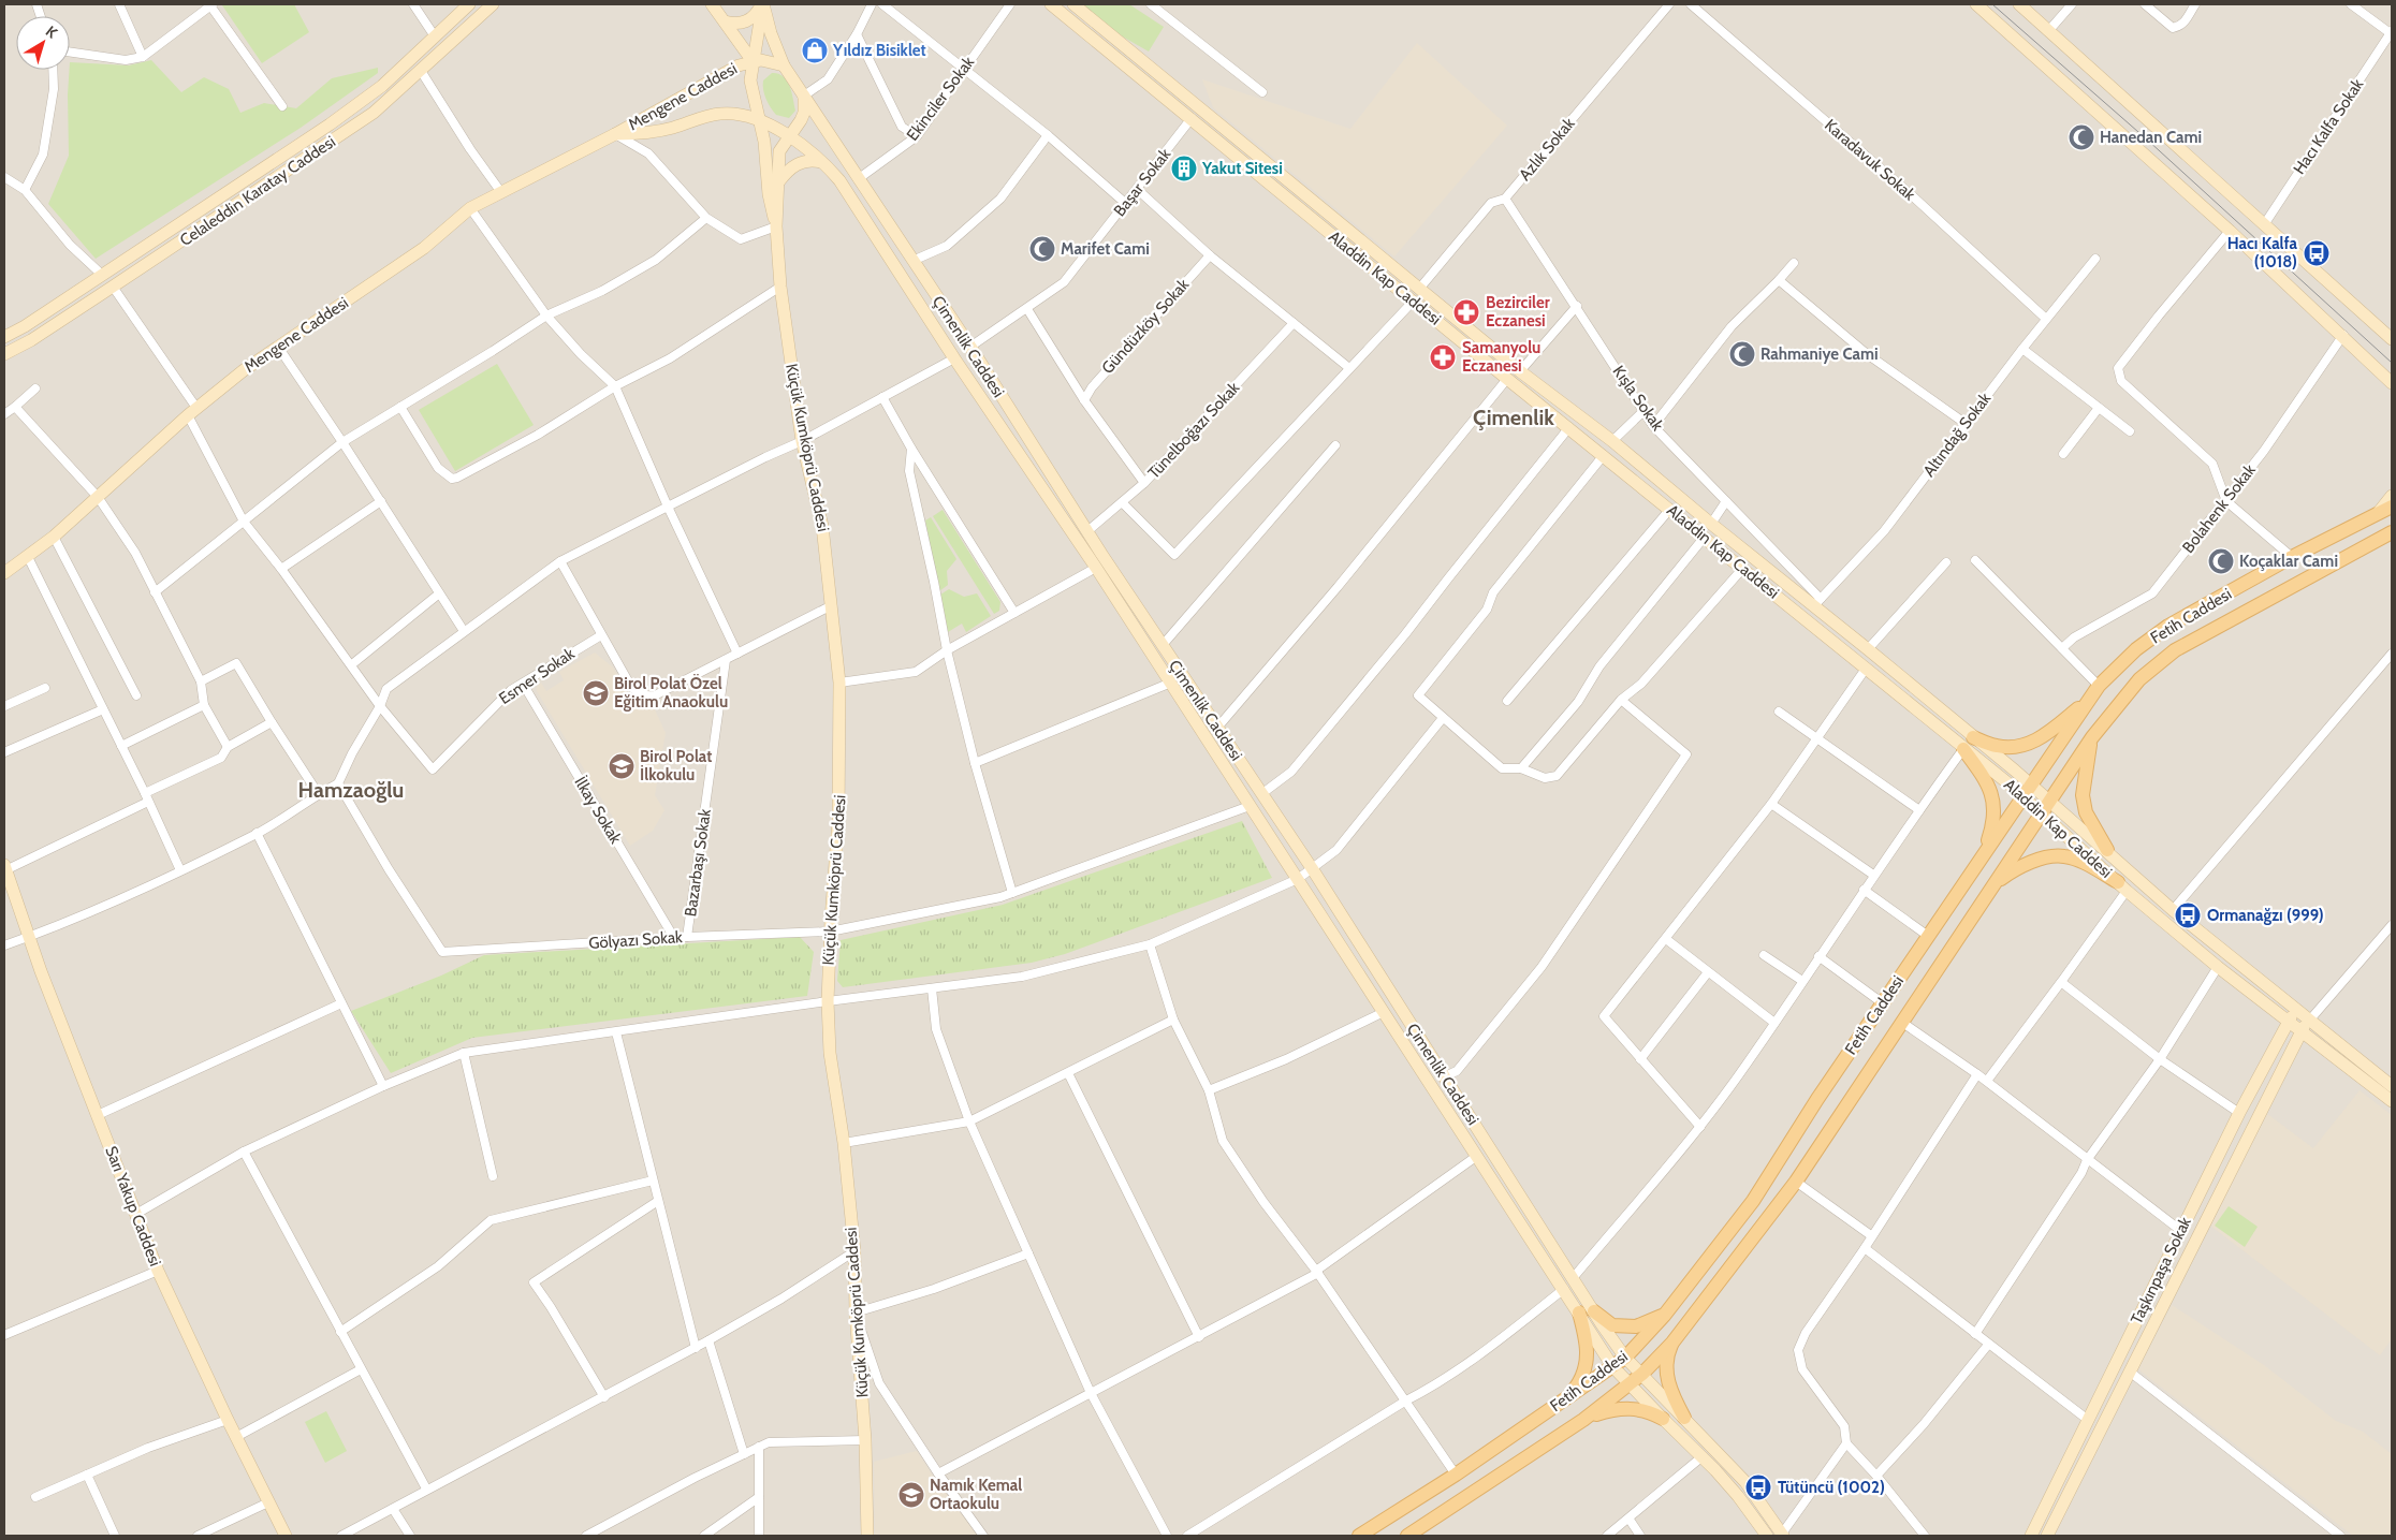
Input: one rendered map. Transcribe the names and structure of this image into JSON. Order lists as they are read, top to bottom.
{
  "streets": {
    "main road": ["Fetih Caddesi"],
    "street": [
      "Mengene Caddesi",
      "Ekinciler Sokak",
      "Hacı Kalfa Sokak",
      "Azlık Sokak",
      "Karadavuk Sokak",
      "Başar Sokak",
      "Celaleddin Karatay Caddesi",
      "Aladdin Kap Caddesi",
      "Gündüzköy Sokak",
      "Çimenlik Caddesi",
      "Kışla Sokak",
      "Tünelboğazı Sokak",
      "Altındağ Sokak",
      "Küçük Kumköprü Caddesi",
      "Bolahenk Sokak",
      "Esmer Sokak",
      "İlkay Sokak",
      "Bazarbaşı Sokak",
      "Gölyazı Sokak",
      "Sarı Yakup Caddesi",
      "Taşkınpaşa Sokak"
    ]
  },
  "crossings": [
    ["Mengene Caddesi", "Çimenlik Caddesi"],
    ["Mengene Caddesi", "Küçük Kumköprü Caddesi"],
    ["Ekinciler Sokak", "Çimenlik Caddesi"],
    ["Azlık Sokak", "Aladdin Kap Caddesi"],
    ["Azlık Sokak", "Kışla Sokak"],
    ["Karadavuk Sokak", "Altındağ Sokak"],
    ["Başar Sokak", "Aladdin Kap Caddesi"],
    ["Başar Sokak", "Çimenlik Caddesi"],
    ["Aladdin Kap Caddesi", "Kışla Sokak"],
    ["Aladdin Kap Caddesi", "Altındağ Sokak"],
    ["Aladdin Kap Caddesi", "Fetih Caddesi"],
    ["Aladdin Kap Caddesi", "Taşkınpaşa Sokak"],
    ["Çimenlik Caddesi", "Tünelboğazı Sokak"],
    ["Çimenlik Caddesi", "Küçük Kumköprü Caddesi"],
    ["Çimenlik Caddesi", "Fetih Caddesi"],
    ["Çimenlik Caddesi", "Gölyazı Sokak"],
    ["Kışla Sokak", "Altındağ Sokak"],
    ["Küçük Kumköprü Caddesi", "Gölyazı Sokak"],
    ["Esmer Sokak", "İlkay Sokak"],
    ["İlkay Sokak", "Gölyazı Sokak"],
    ["Bazarbaşı Sokak", "Gölyazı Sokak"]
  ],
  "districts": ["Çimenlik", "Hamzaoğlu"],
  "places": {
    "shop": ["Yıldız Bisiklet"],
    "mosque": [
      "Hanedan Cami",
      "Marifet Cami",
      "Rahmaniye Cami",
      "Koçaklar Cami"
    ],
    "building": ["Yakut Sitesi"],
    "bus stop": ["Hacı Kalfa (1018)", "Ormanağzı (999)", "Tütüncü (1002)"],
    "pharmacy": ["Bezirciler Eczanesi", "Samanyolu Eczanesi"],
    "school or university": ["Birol Polat Özel Eğitim Anaokulu", "Birol Polat İlkokulu", "Namık Kemal Ortaokulu"]
  },
  "north": "top right"
}
